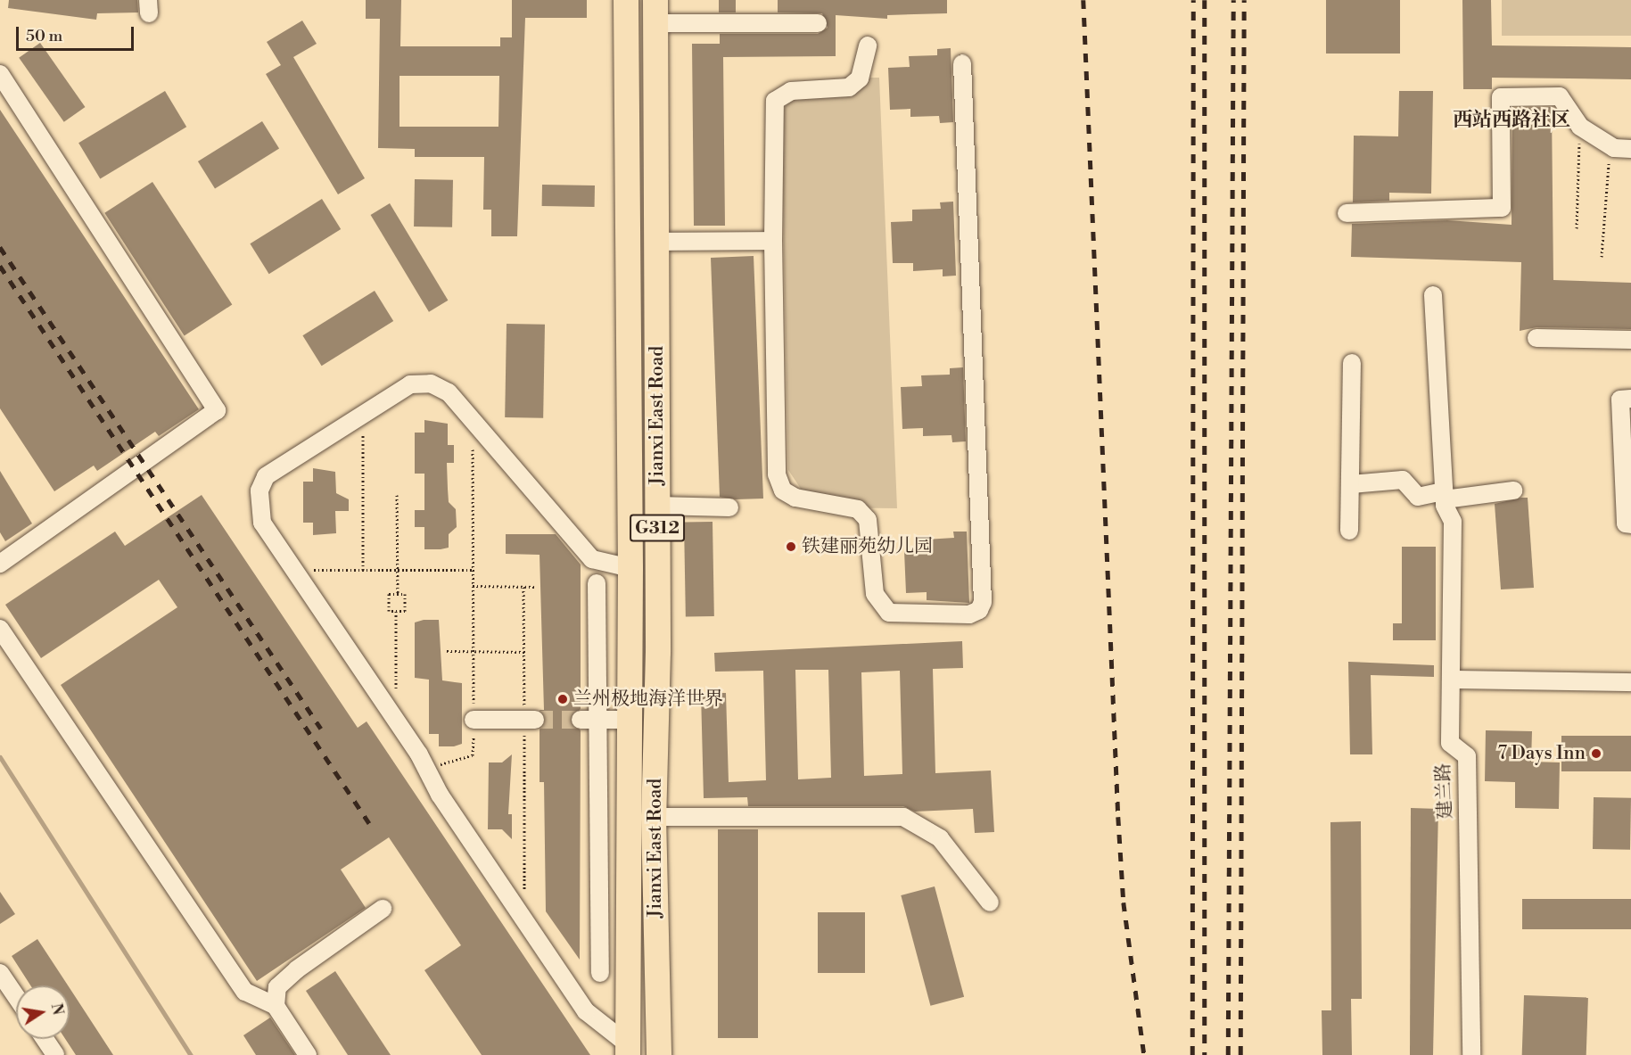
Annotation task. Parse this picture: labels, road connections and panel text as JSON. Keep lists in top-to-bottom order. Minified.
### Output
{"streets":{"highway":["Jianxi East Road","G312"],"street":["建兰路"]},"districts":["西站西路社区"],"places":["铁建丽苑幼儿园","兰州极地海洋世界","7 Days Inn"],"scale_bar":"50 m","north":"right"}
